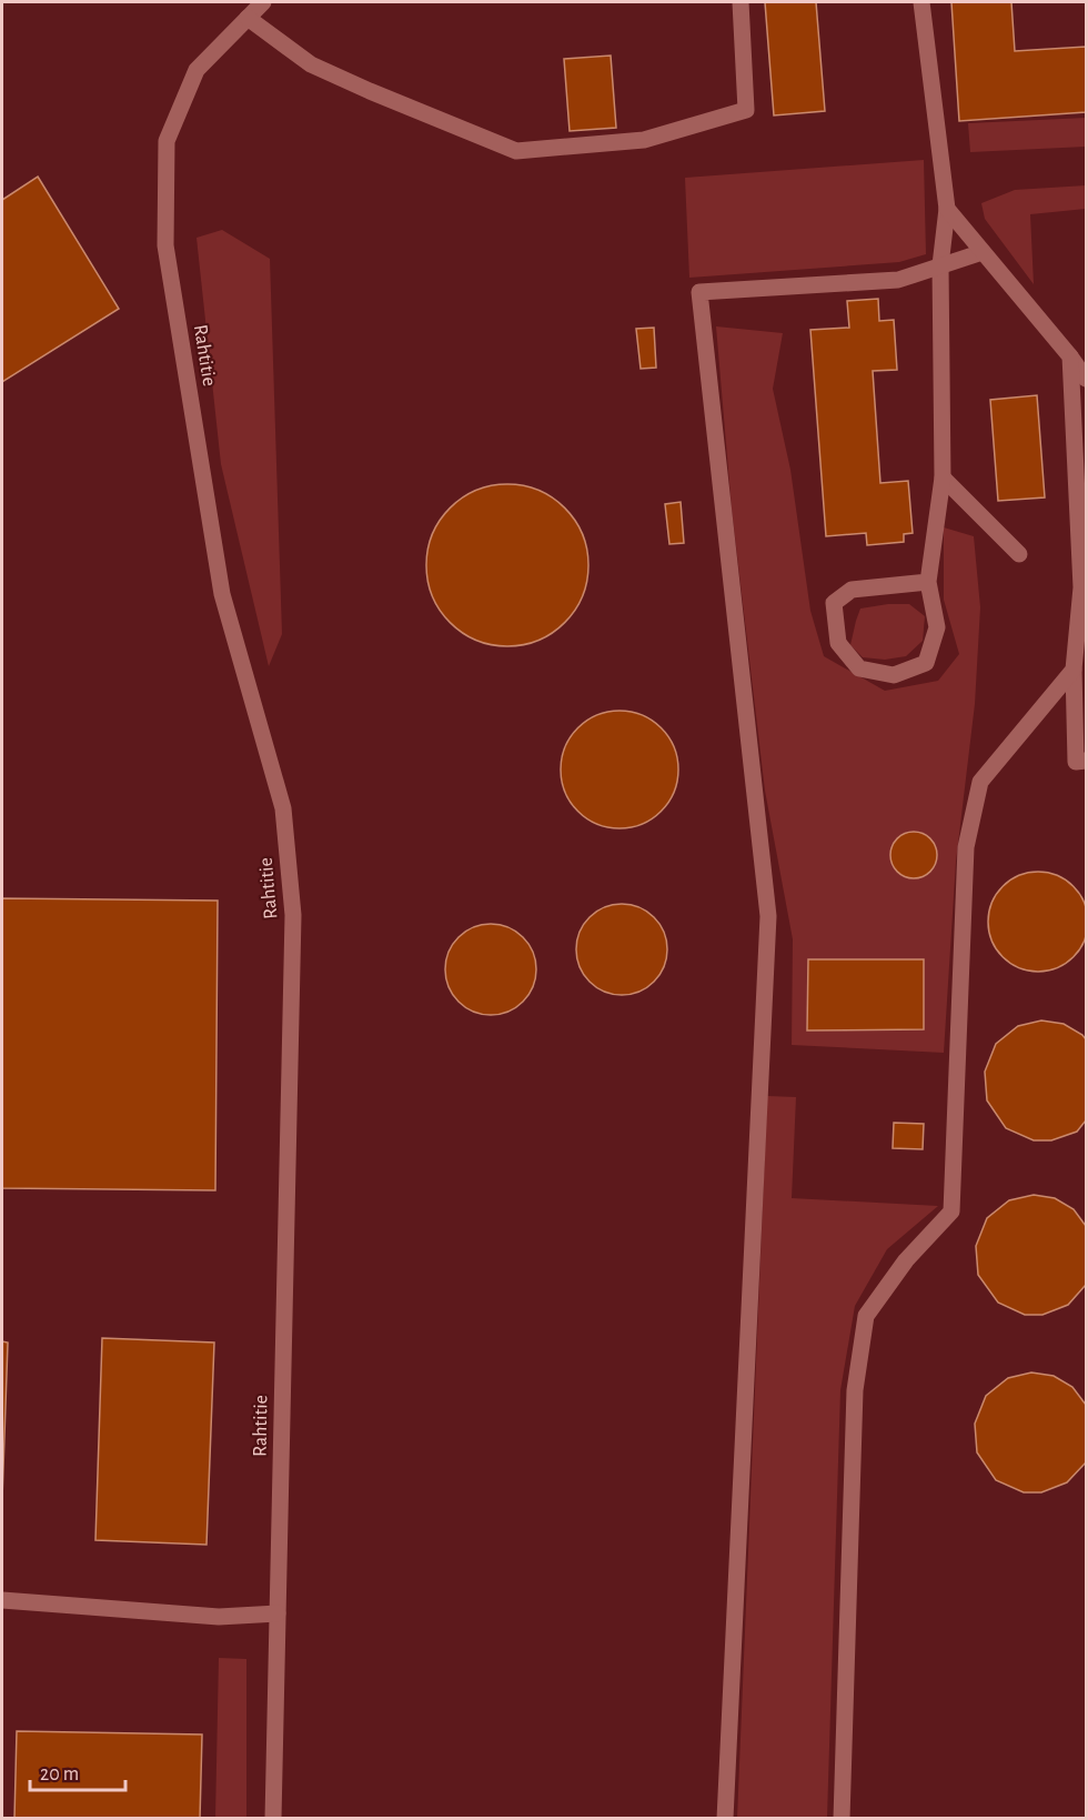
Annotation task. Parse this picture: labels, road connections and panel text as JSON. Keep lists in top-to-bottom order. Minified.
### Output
{"streets":{"street":["Rahtitie"]},"scale_bar":"20 m"}
